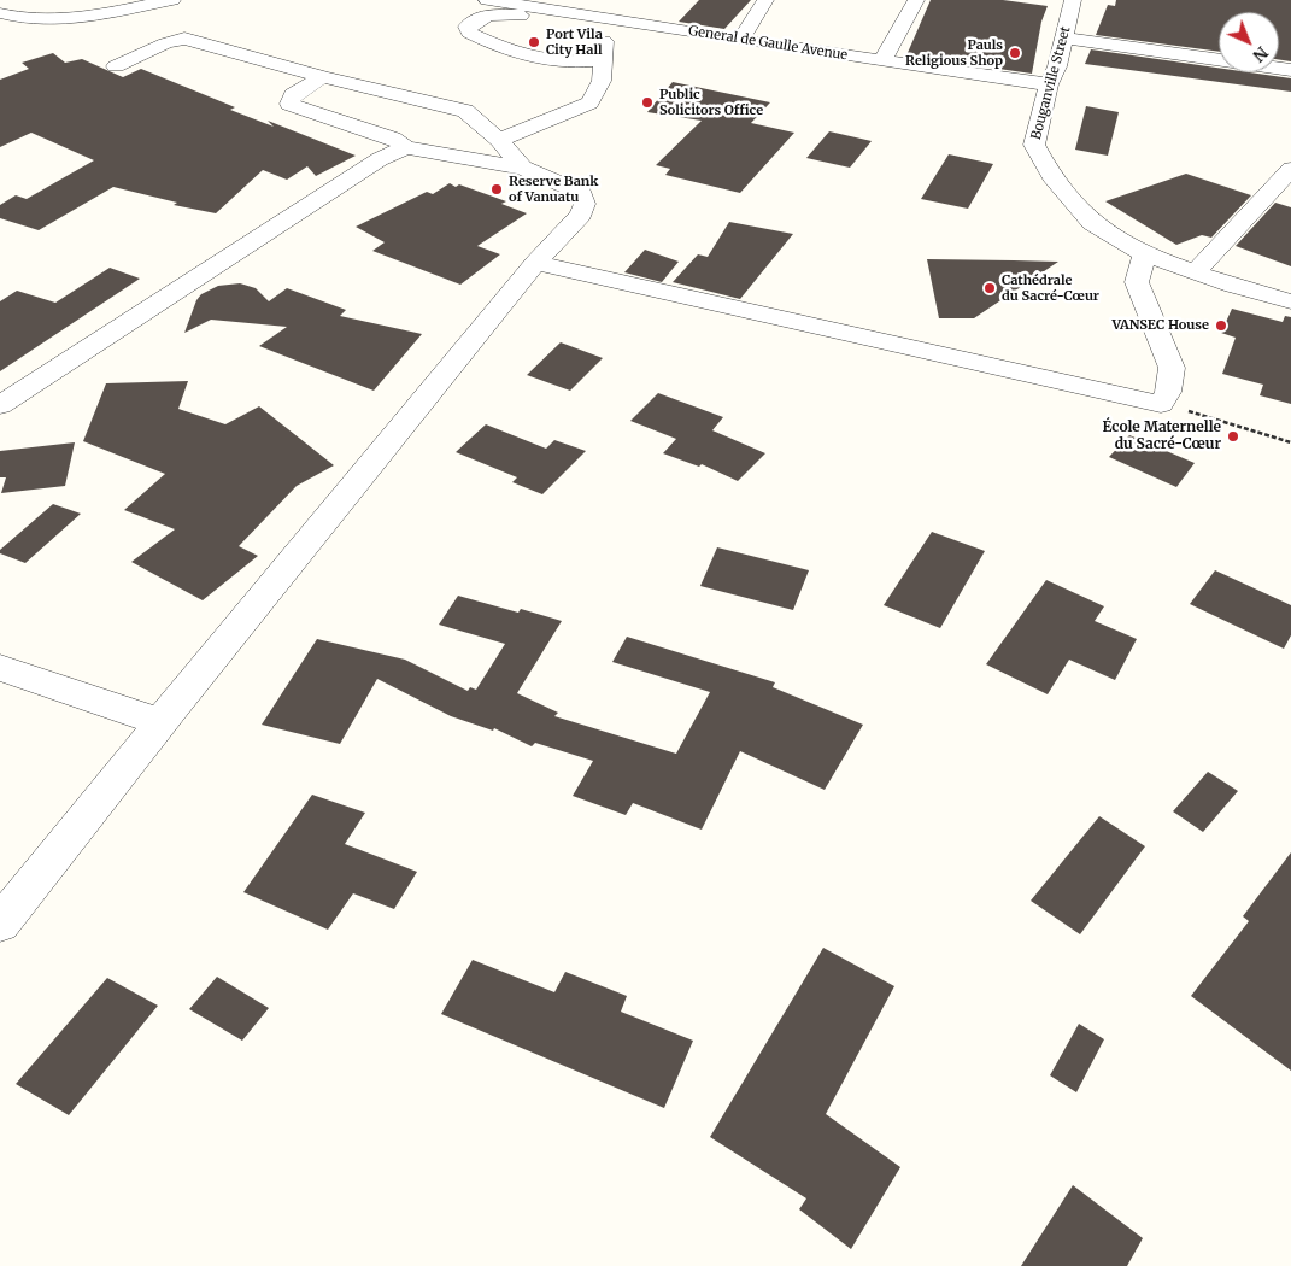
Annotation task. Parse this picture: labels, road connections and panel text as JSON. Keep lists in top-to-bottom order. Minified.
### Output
{"streets":{"street":["General de Gaulle Avenue","Bouganville Street"]},"crossings":[["General de Gaulle Avenue","Bouganville Street"]],"places":["Port Vila City Hall","Pauls Religious Shop","Public Solicitors Office","Reserve Bank of Vanuatu","Cathédrale du Sacré-Cœur","VANSEC House","École Maternelle du Sacré-Cœur"],"north":"bottom right"}
